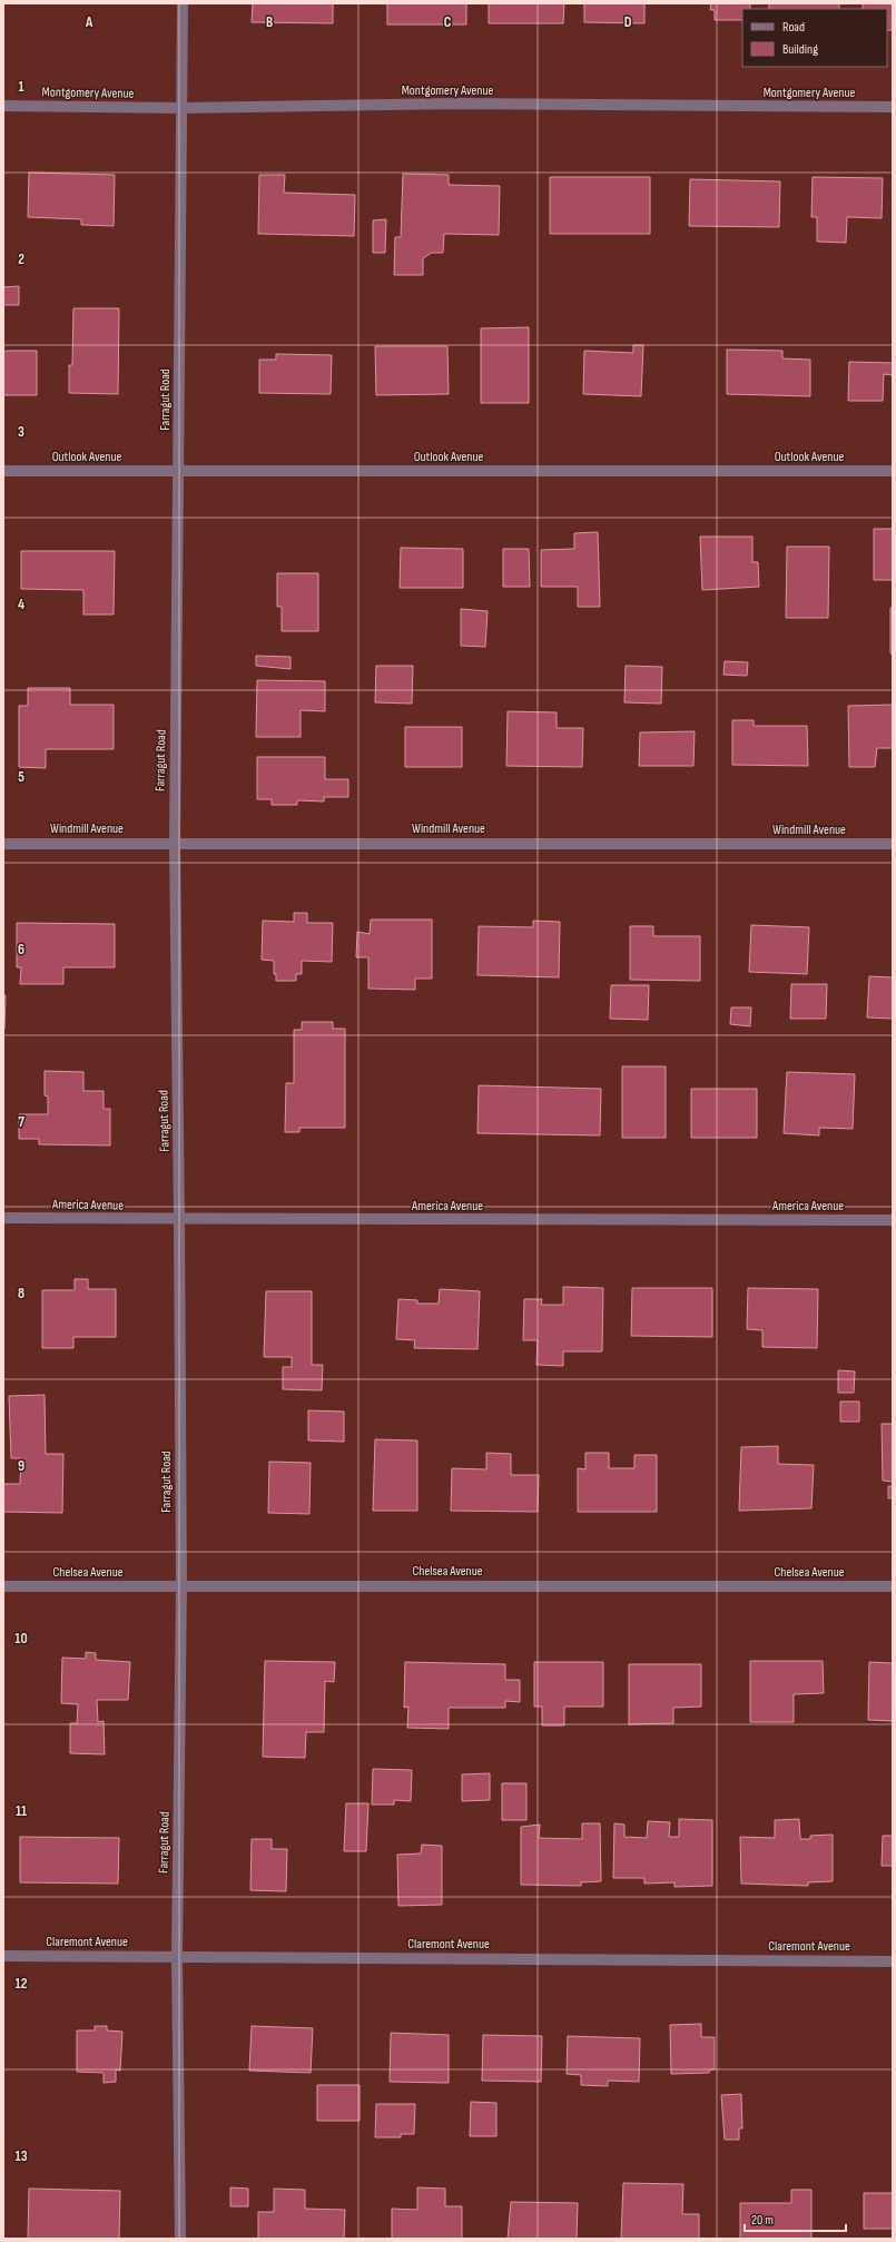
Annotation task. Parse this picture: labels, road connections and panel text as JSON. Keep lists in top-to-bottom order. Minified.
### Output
{"streets":{"street":["Montgomery Avenue","Farragut Road","Outlook Avenue","Windmill Avenue","America Avenue","Chelsea Avenue","Claremont Avenue"]},"crossings":[["Montgomery Avenue","Farragut Road"],["Farragut Road","Outlook Avenue"],["Farragut Road","Windmill Avenue"],["Farragut Road","America Avenue"],["Farragut Road","Chelsea Avenue"],["Farragut Road","Claremont Avenue"]],"legend":["Road","Building"],"scale_bar":"20 m","grid":{"columns":["A","B","C","D"],"rows":["1","2","3","4","5","6","7","8","9","10","11","12","13"]}}
